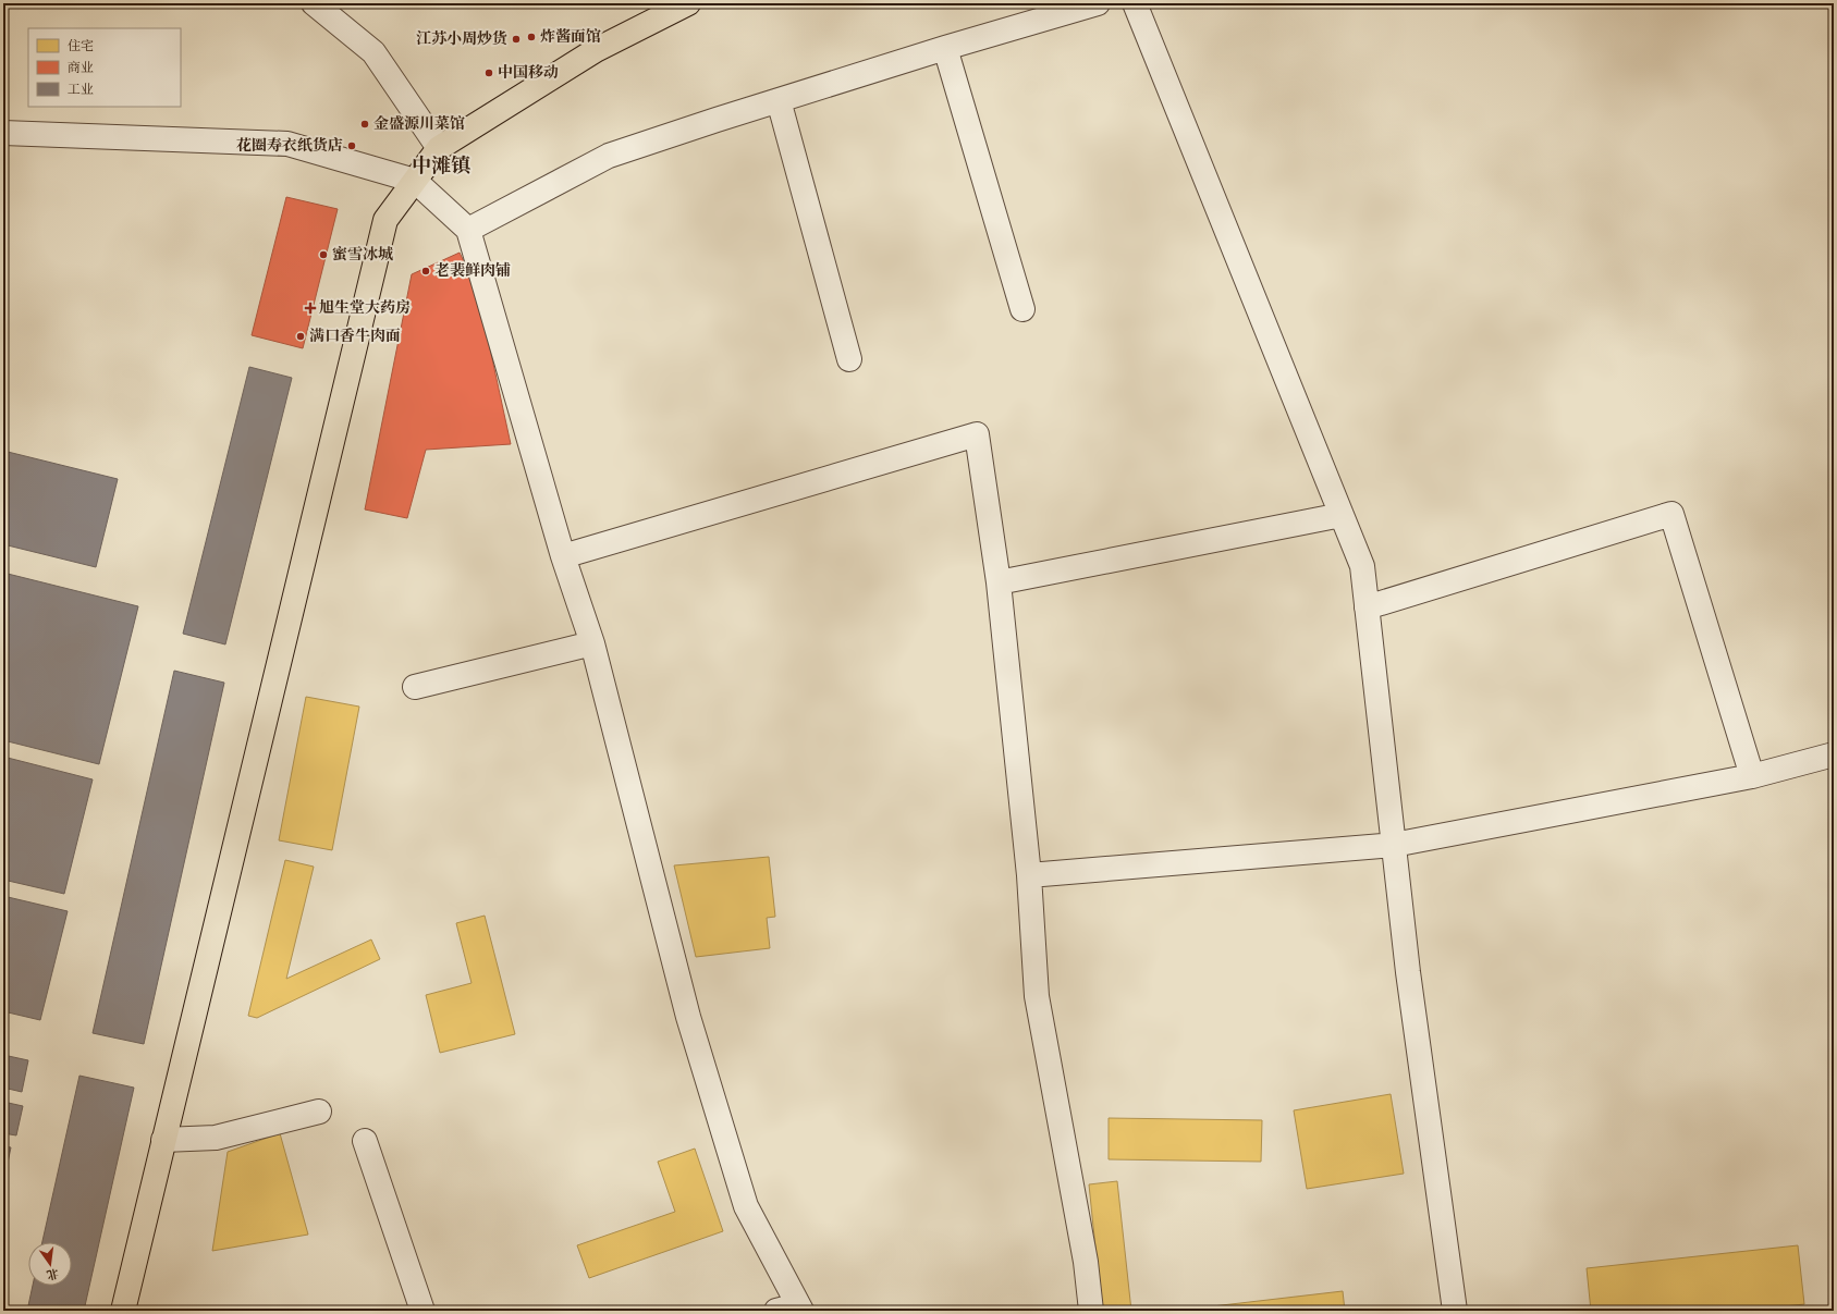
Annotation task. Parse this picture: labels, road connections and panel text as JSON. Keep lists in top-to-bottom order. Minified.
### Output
{"districts":["中滩镇"],"places":{"other":["炸酱面馆","江苏小周炒货","中国移动","金盛源川菜馆","花圈寿衣纸货店","蜜雪冰城","老裴鲜肉铺","满口香牛肉面"],"health":["旭生堂大药房"]},"legend":["住宅","商业","工业"],"north":"bottom"}
